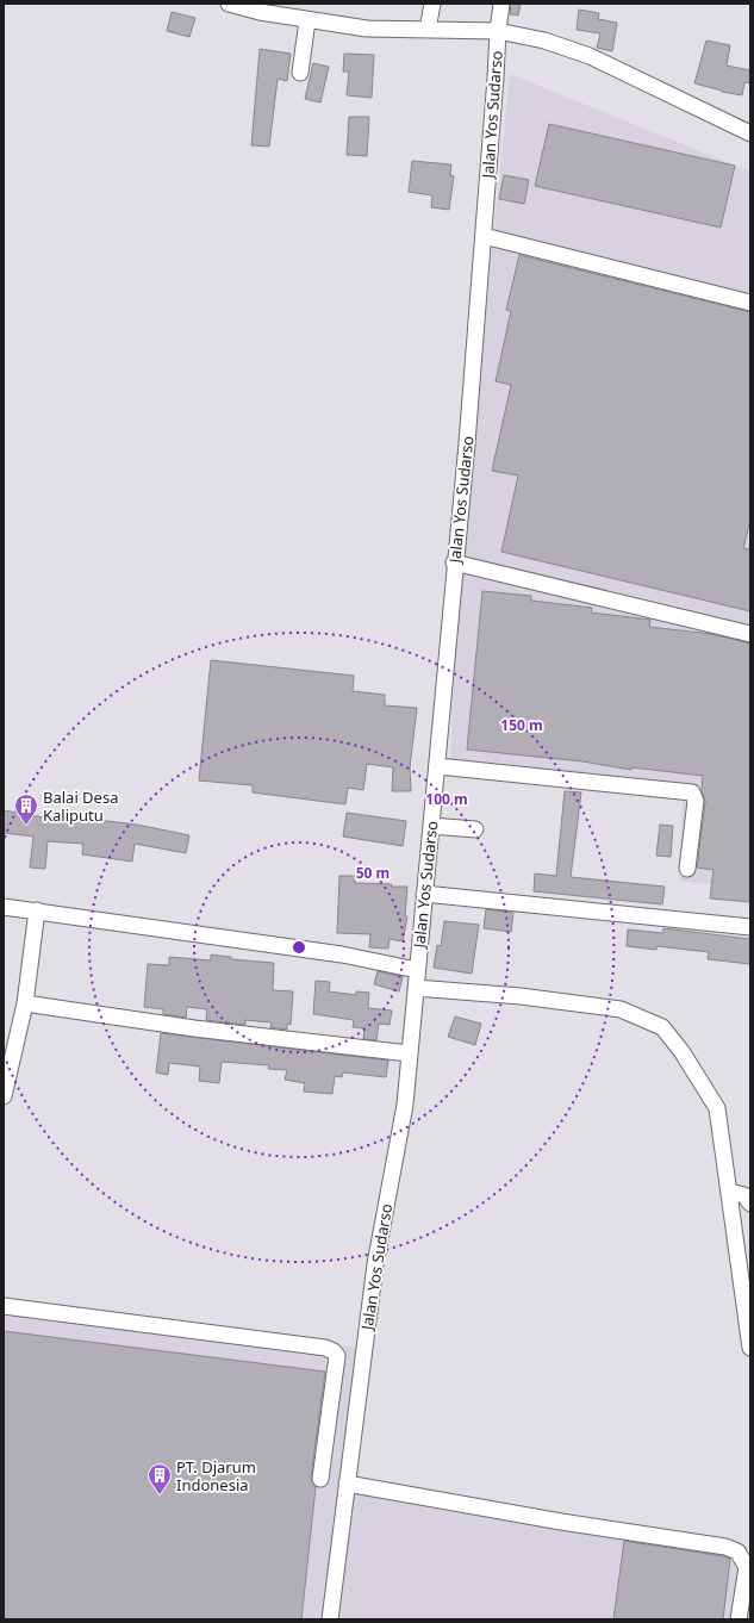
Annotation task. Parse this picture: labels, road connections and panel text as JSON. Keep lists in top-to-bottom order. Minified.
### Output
{"streets":{"street":["Jalan Yos Sudarso"]},"places":{"building":["Balai Desa Kaliputu","PT. Djarum Indonesia"]},"rings":["150 m","100 m","50 m"]}
